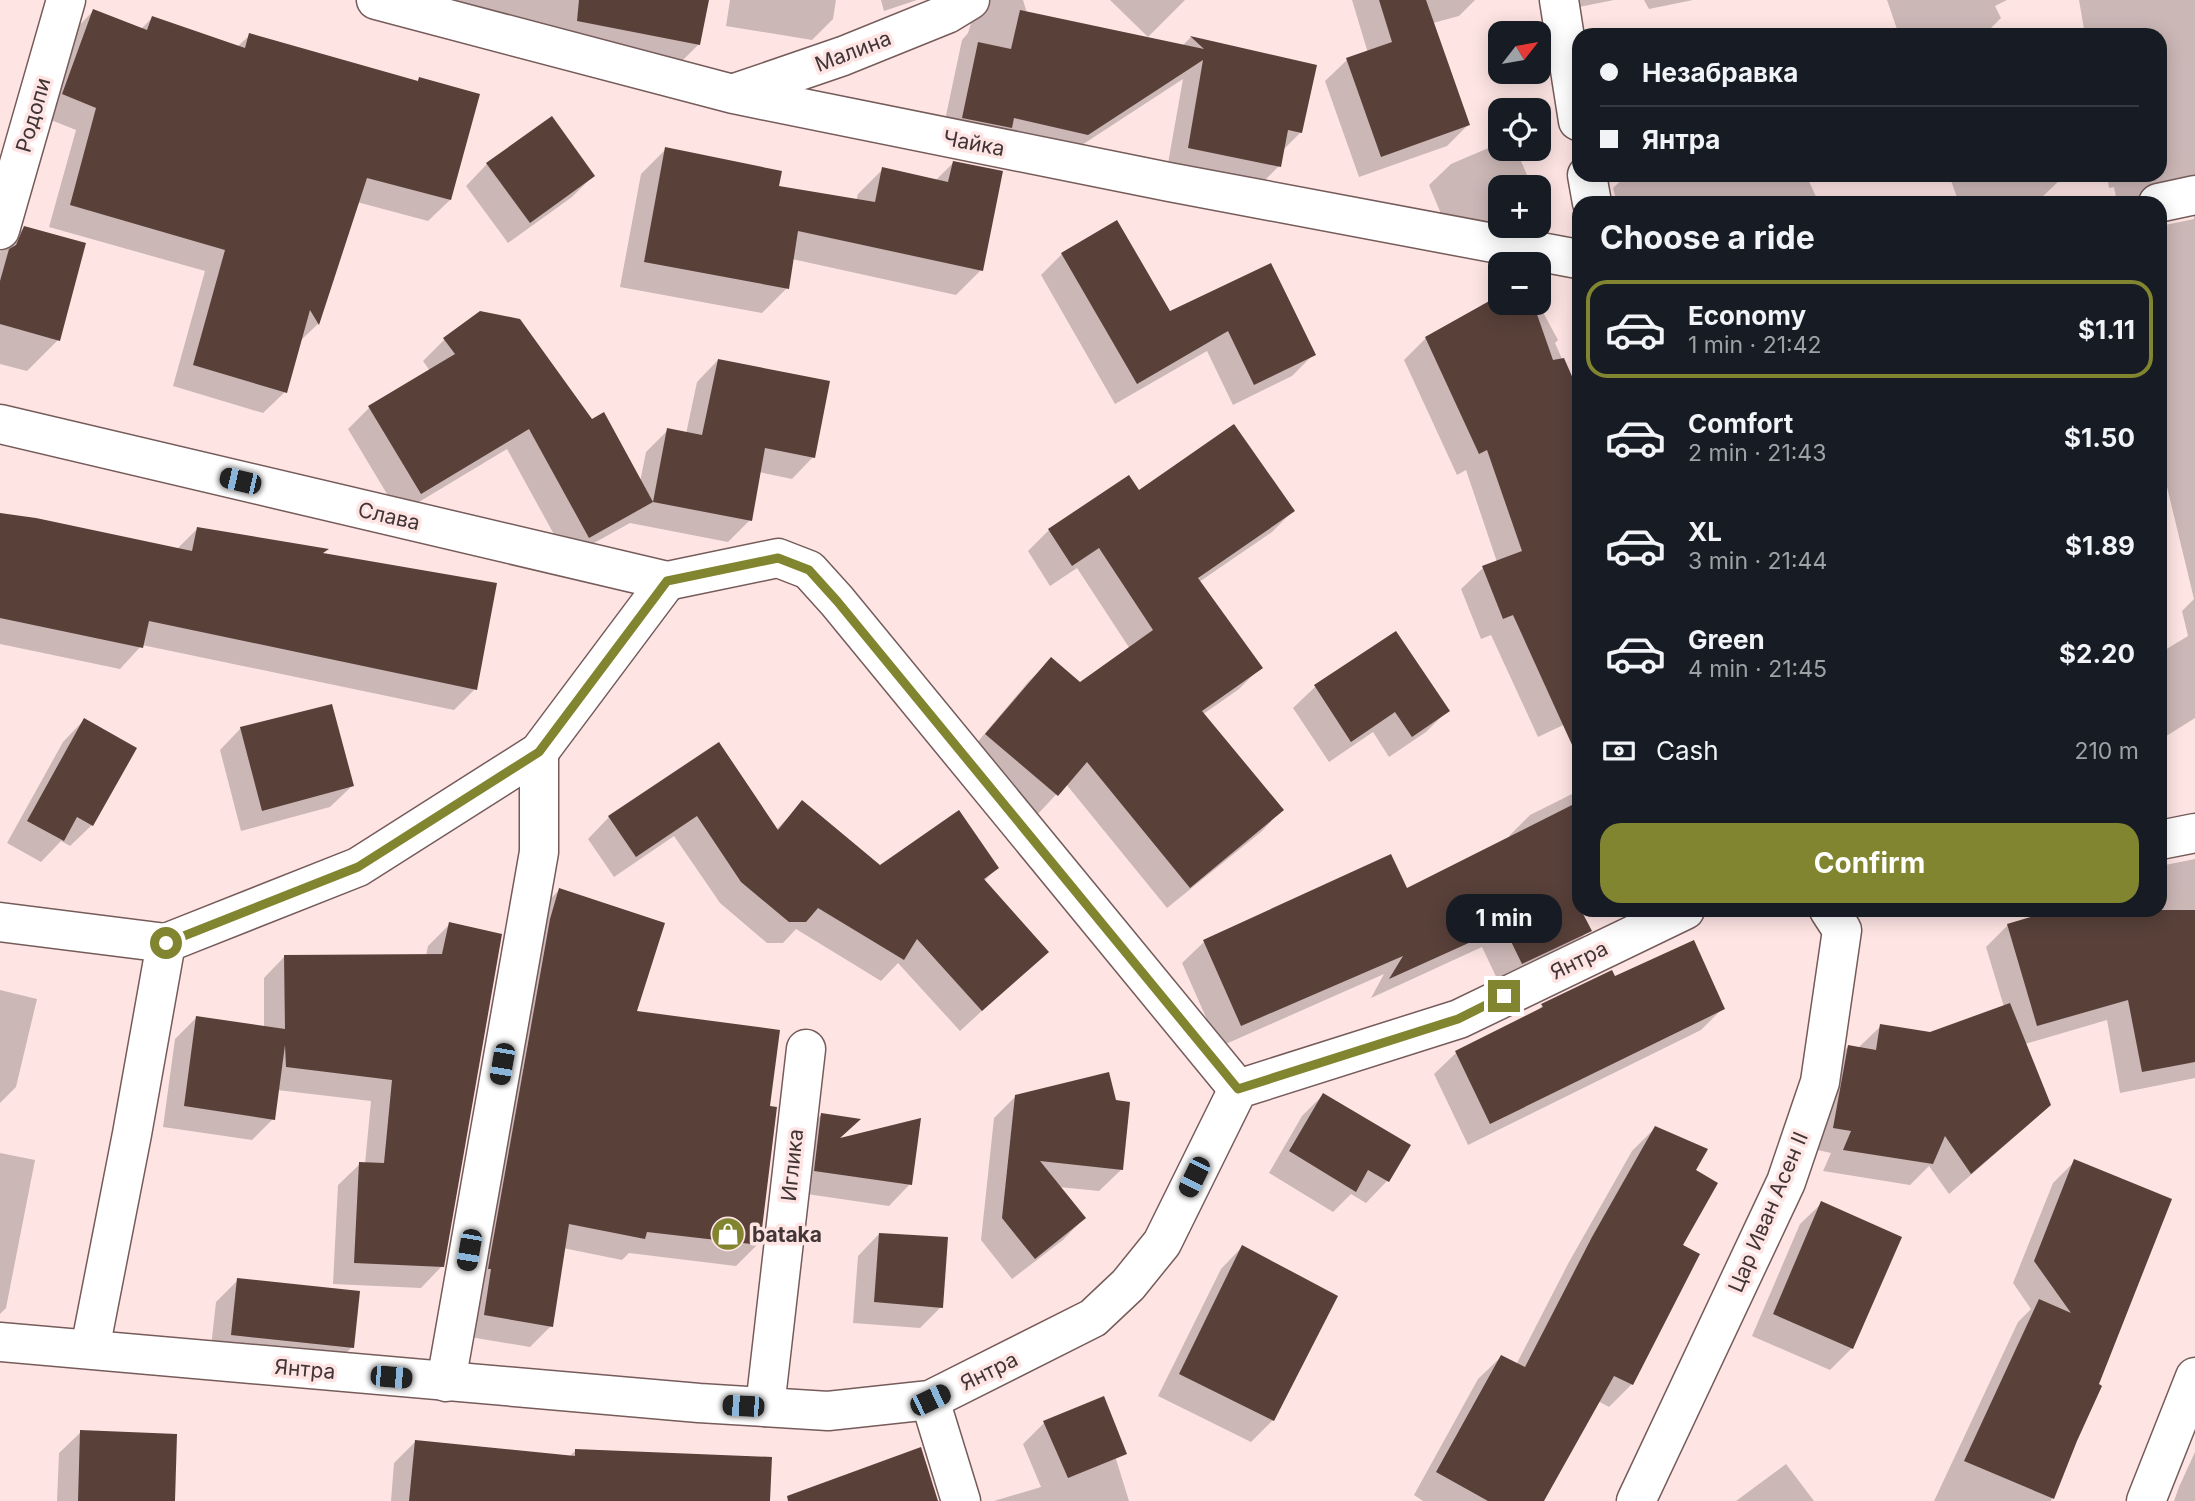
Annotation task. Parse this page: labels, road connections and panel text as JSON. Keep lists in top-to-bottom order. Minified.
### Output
{"streets":{"street":["Малина","Родопи","Чайка","Слава","Янтра","Иглика","Цар Иван Асен II"]},"crossings":[["Малина","Чайка"],["Слава","Янтра"],["Янтра","Иглика"]],"places":{"shop":["bataka"]},"north":"top right","page":{"map_buttons":["+","−"],"banner":["Незабравка","Янтра"],"heading":"Choose a ride","list":[{"name":"Economy","note":"1 min · 21:42","value":"$1.11"},{"name":"Comfort","note":"2 min · 21:43","value":"$1.50"},{"name":"XL","note":"3 min · 21:44","value":"$1.89"},{"name":"Green","note":"4 min · 21:45","value":"$2.20"}],"pay":["Cash","210 m"],"buttons":"Confirm","bubble":"1 min"}}
